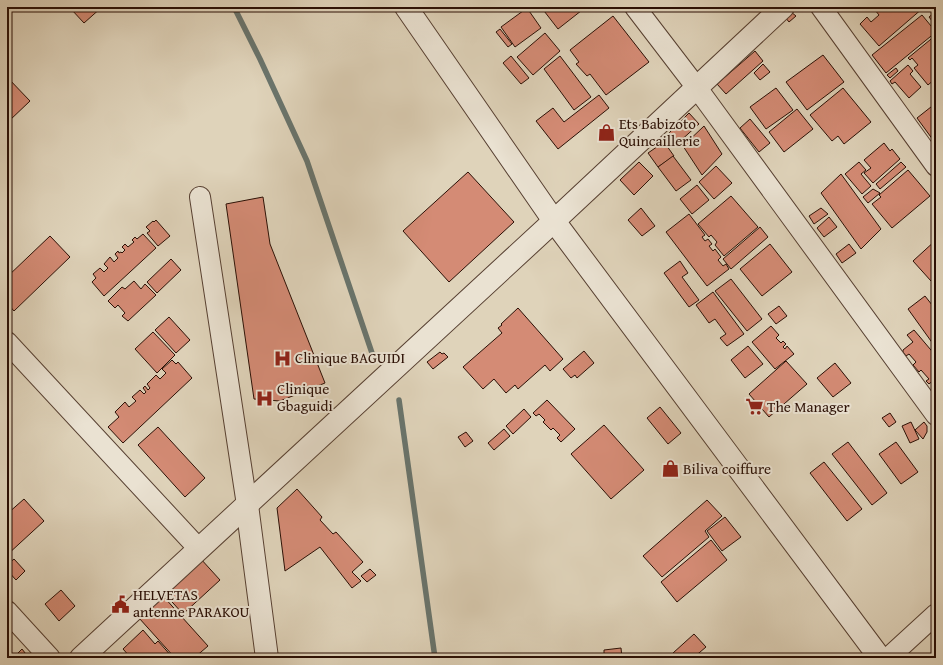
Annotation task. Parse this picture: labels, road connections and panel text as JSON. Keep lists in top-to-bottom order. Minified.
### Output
{"places":{"shop":["Ets Babizoto Quincaillerie","Biliva coiffure"],"hospital":["Clinique BAGUIDI","Clinique Gbaguidi"],"supermarket":["The Manager"],"public building":["HELVETAS antenne PARAKOU"]}}
